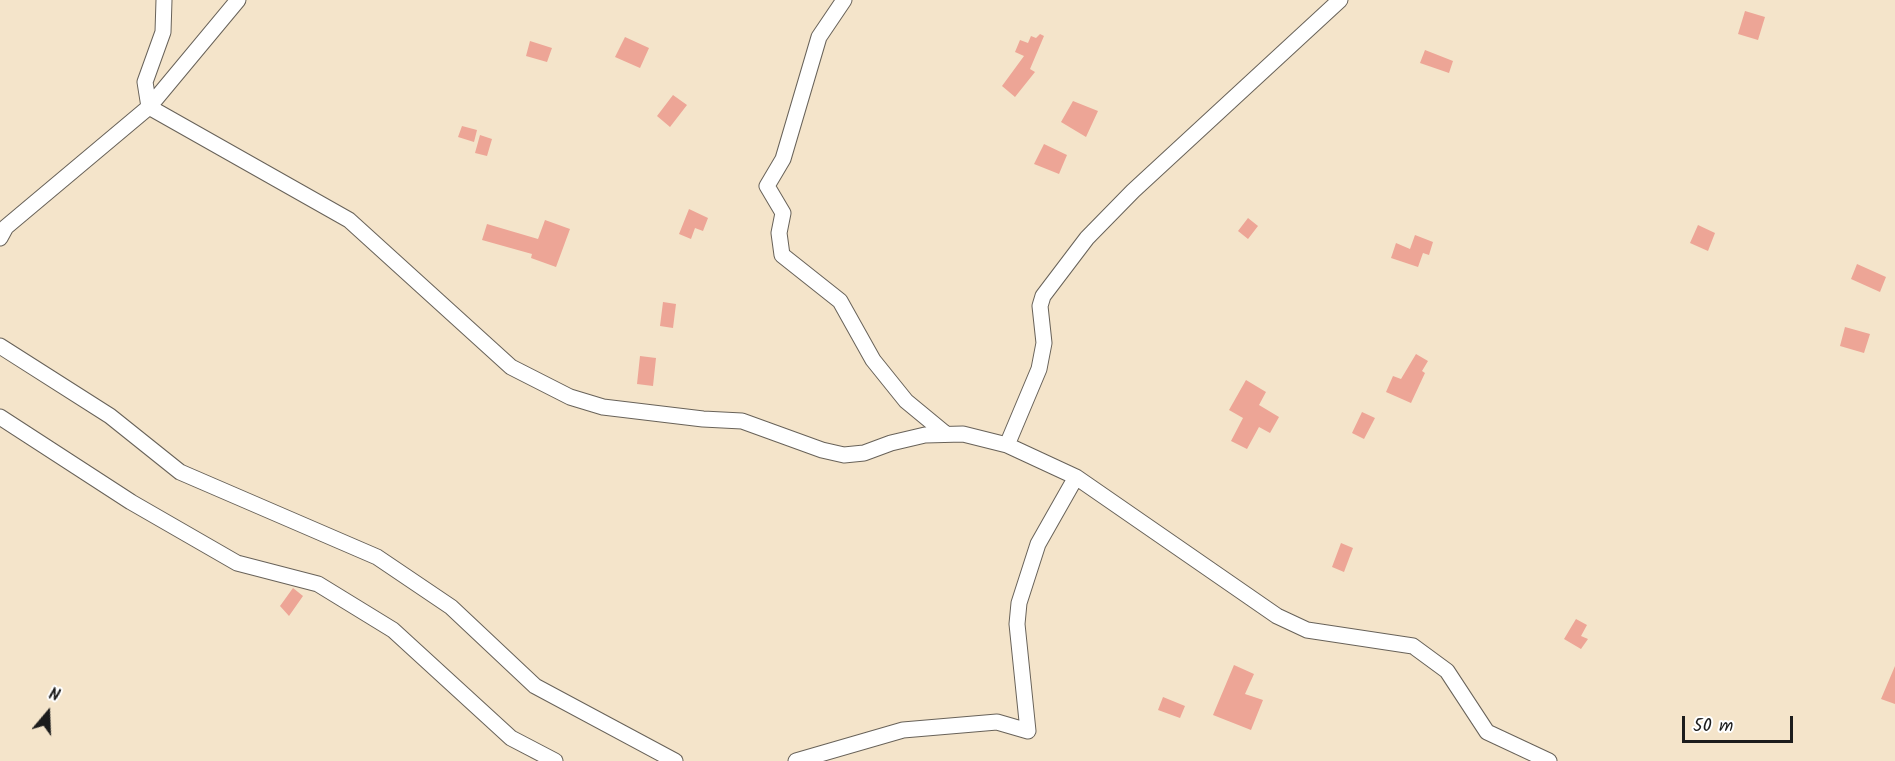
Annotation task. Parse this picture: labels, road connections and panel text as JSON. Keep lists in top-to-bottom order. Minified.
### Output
{"scale_bar":"50 m","north":"top"}
